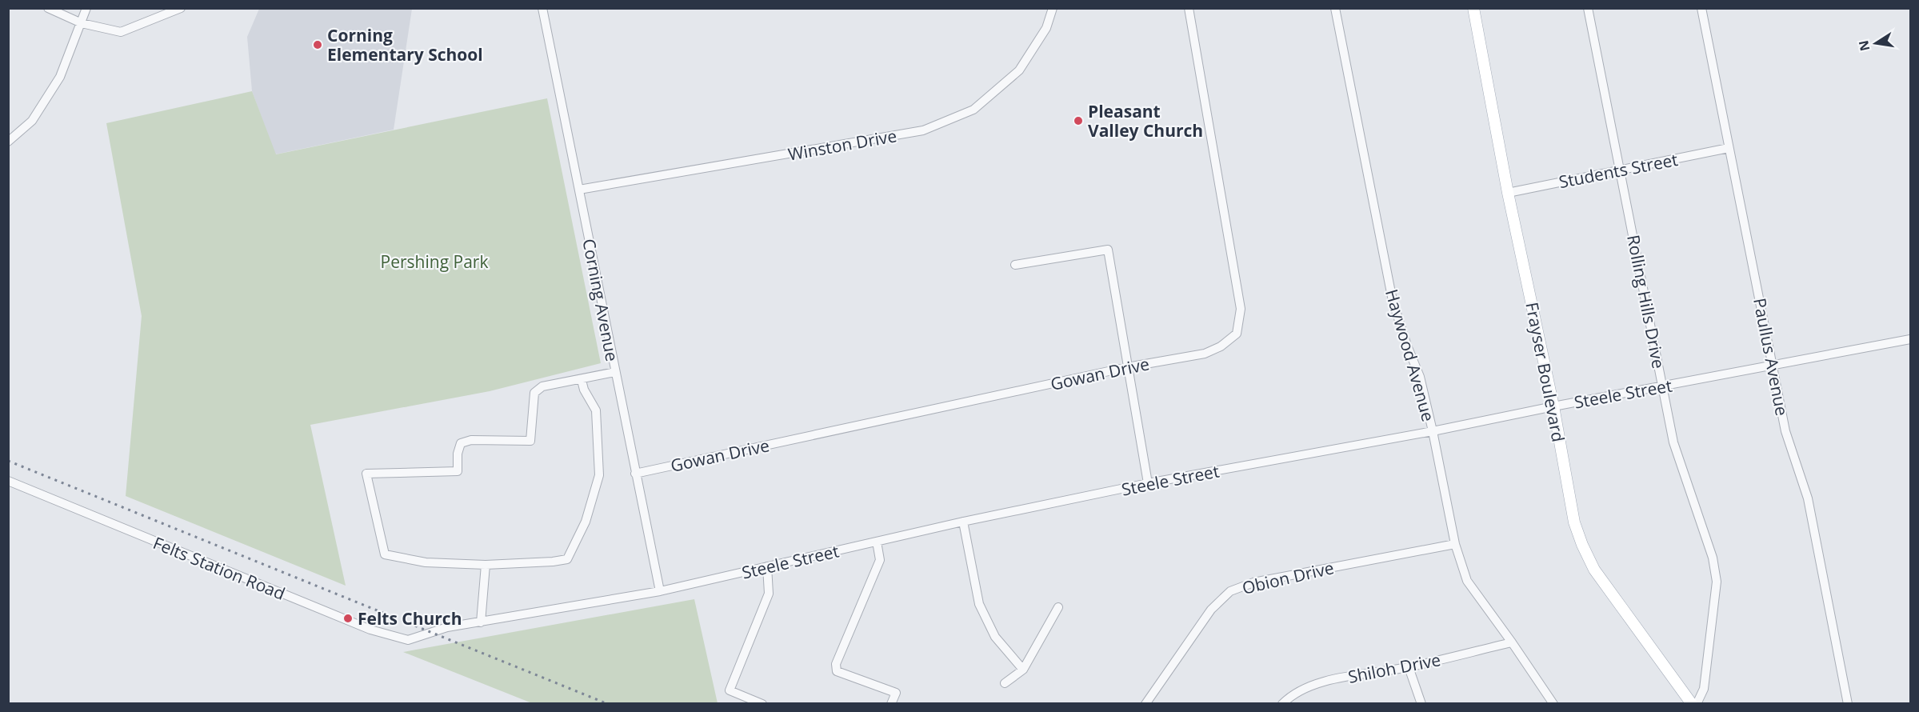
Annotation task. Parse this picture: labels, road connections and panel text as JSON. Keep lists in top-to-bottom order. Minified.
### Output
{"streets":{"main road":["Frayser Boulevard"],"street":["Winston Drive","Students Street","Corning Avenue","Rolling Hills Drive","Haywood Avenue","Paullus Avenue","Gowan Drive","Steele Street","Felts Station Road","Obion Drive","Shiloh Drive"]},"crossings":[["Winston Drive","Corning Avenue"],["Students Street","Rolling Hills Drive"],["Students Street","Paullus Avenue"],["Students Street","Frayser Boulevard"],["Corning Avenue","Gowan Drive"],["Corning Avenue","Steele Street"],["Rolling Hills Drive","Steele Street"],["Haywood Avenue","Steele Street"],["Haywood Avenue","Obion Drive"],["Haywood Avenue","Shiloh Drive"],["Paullus Avenue","Steele Street"],["Frayser Boulevard","Steele Street"],["Steele Street","Felts Station Road"]],"parks":["Pershing Park"],"places":["Corning Elementary School","Pleasant Valley Church","Felts Church"],"north":"left"}
